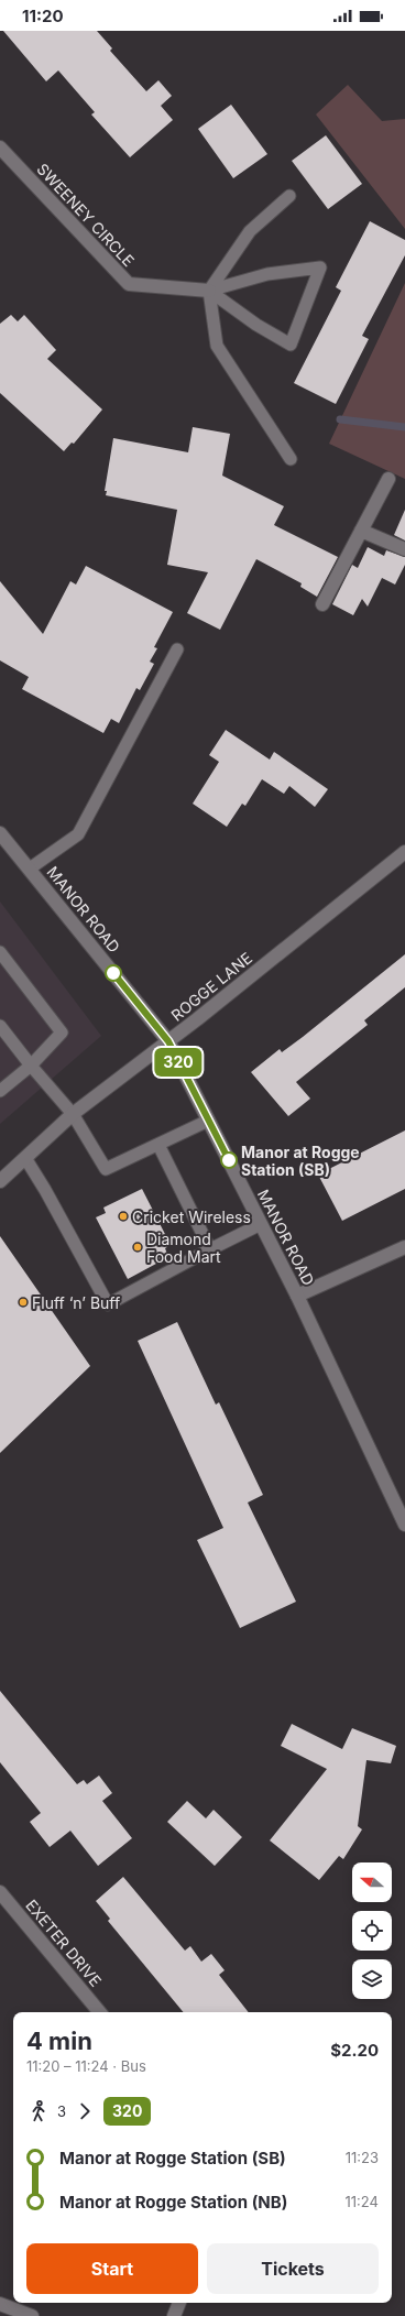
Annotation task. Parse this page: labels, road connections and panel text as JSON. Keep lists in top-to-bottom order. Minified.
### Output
{"streets":{"street":["SWEENEY CIRCLE","MANOR ROAD","ROGGE LANE","EXETER DRIVE"]},"crossings":[["MANOR ROAD","ROGGE LANE"]],"places":["Manor at Rogge Station (SB)","Cricket Wireless","Diamond Food Mart","Fluff ‘n’ Buff"],"lines":["bus line 320"],"north":"left","page":{"status":"11:20","on_map":"320","heading":["4 min","11:20 – 11:24 · Bus","$2.20"],"legs":["3","320"],"list":[{"name":"Manor at Rogge Station (SB)","value":"11:23"},{"name":"Manor at Rogge Station (NB)","value":"11:24"}],"buttons":["Start","Tickets"]}}
